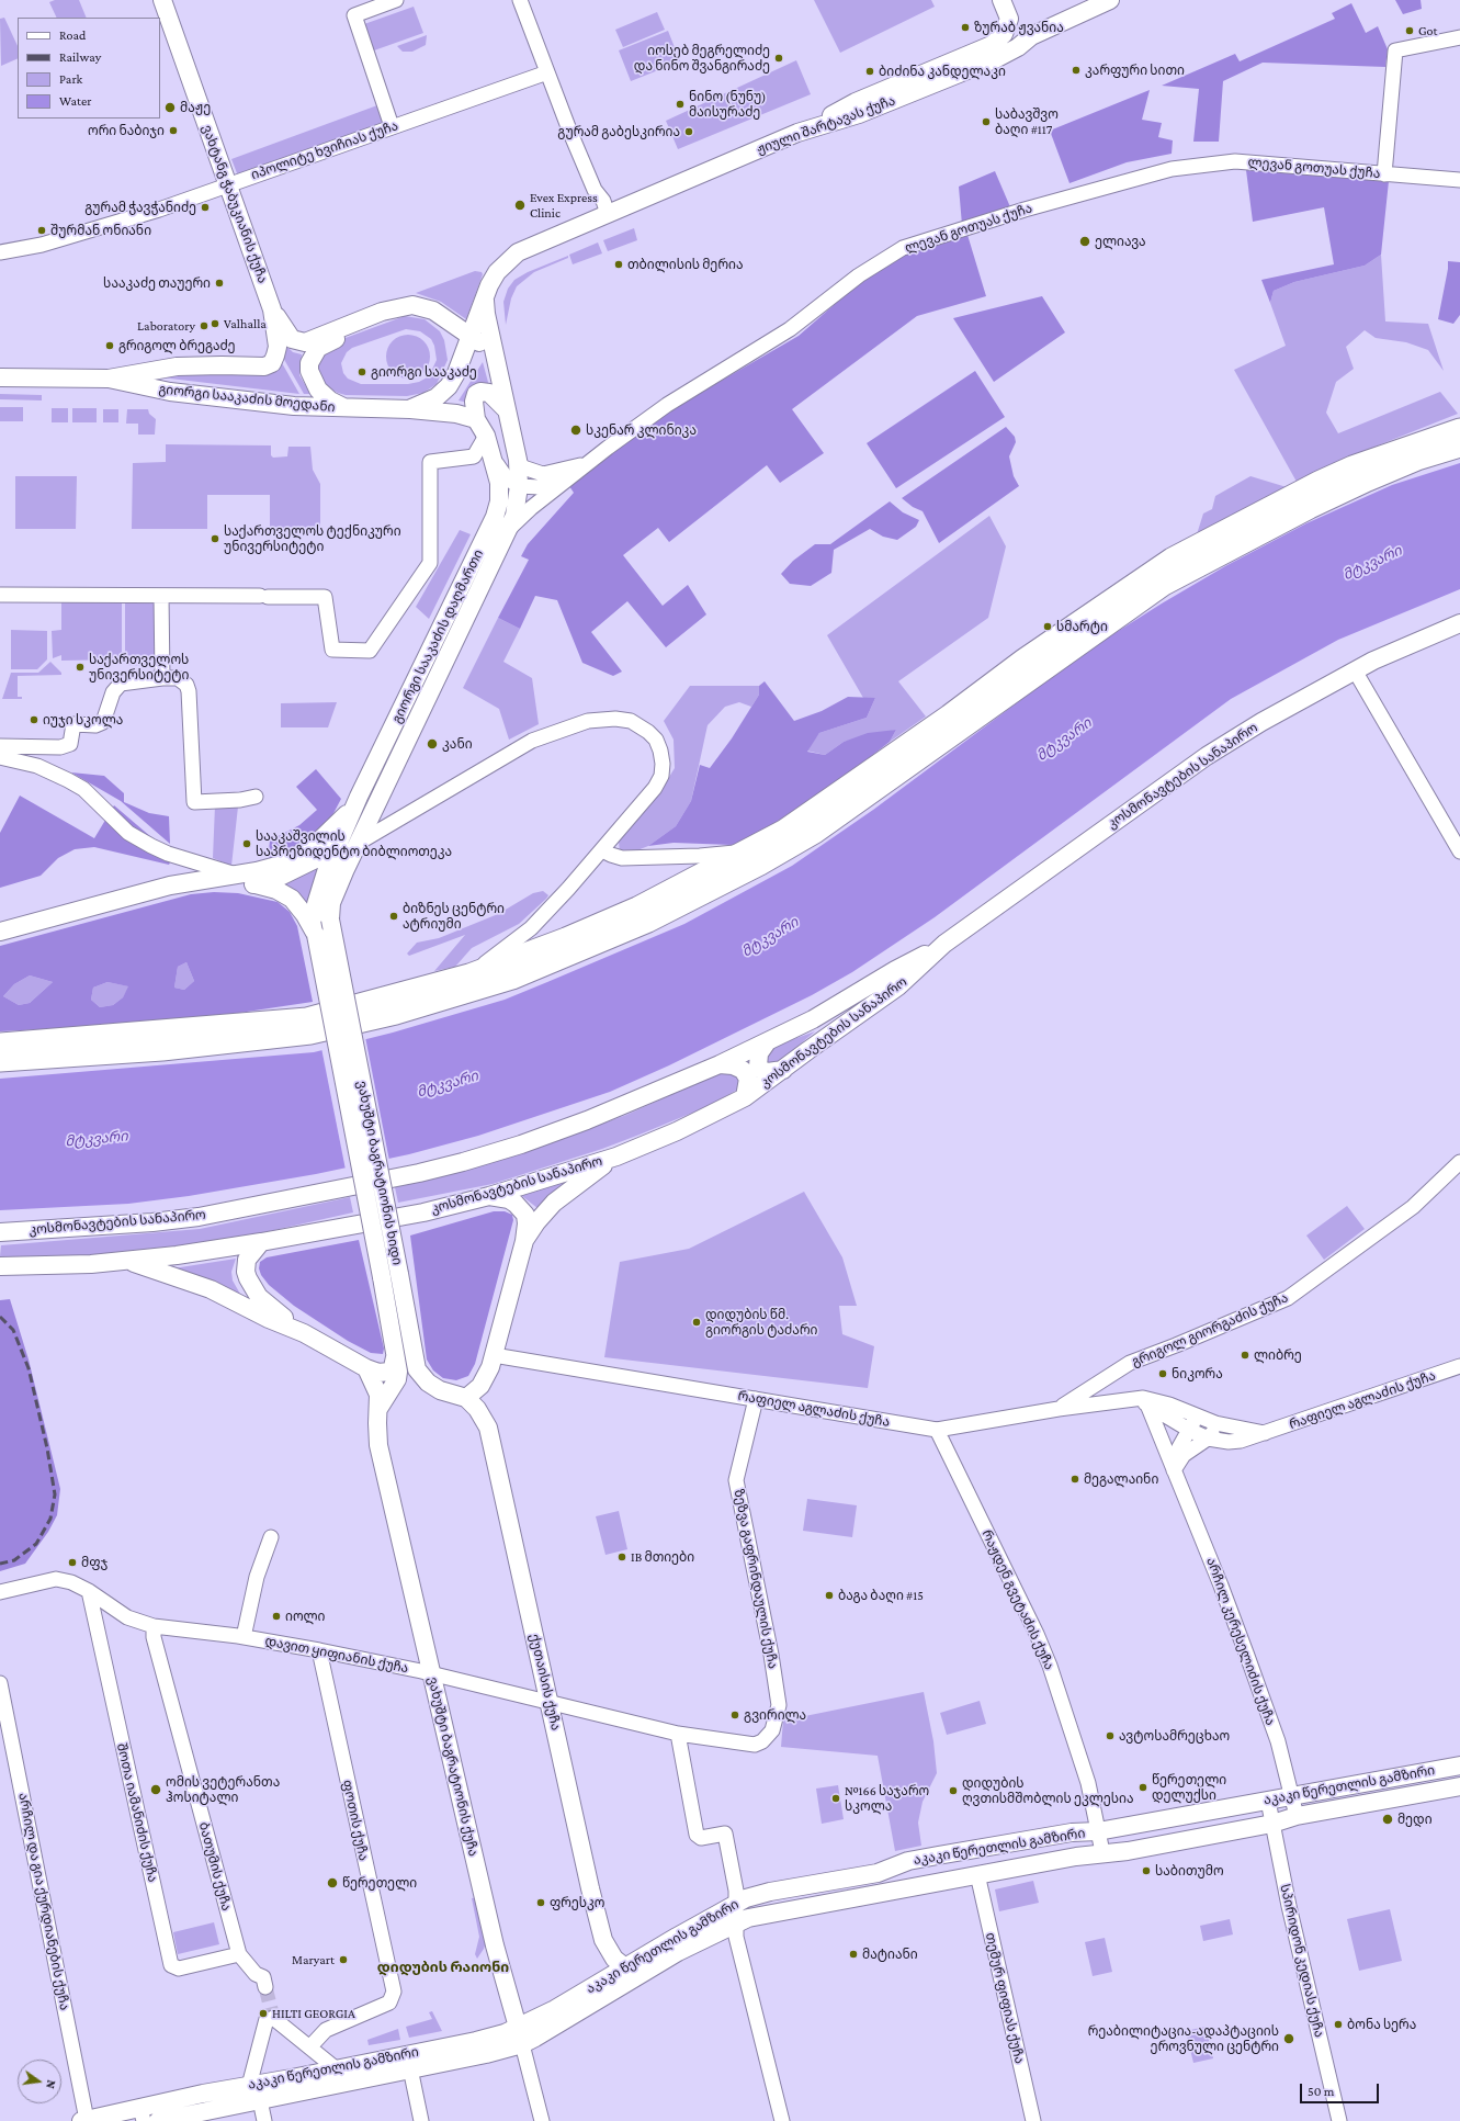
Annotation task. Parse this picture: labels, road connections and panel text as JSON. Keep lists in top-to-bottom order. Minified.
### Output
{"streets":{"main road":["ჟიული შარტავას ქუჩა","ვახტანგ ჭაბუკიანის ქუჩა","გიორგი სააკაძის მოედანი","გიორგი სააკაძის დაღმართი","კოსმონავტების სანაპირო","ვახუშტი ბაგრატიონის ხიდი","ქუთაისის ქუჩა","ვახუშტი ბაგრატიონის ქუჩა","აკაკი წერეთლის გამზირი"],"street":["იპოლიტე ხვიჩიას ქუჩა","ლევან გოთუას ქუჩა","გრიგოლ გიორგაძის ქუჩა","რაფიელ აგლაძის ქუჩა","ზეზვა გაფრინდაულის ქუჩა","რაჟდენ გვეტაძის ქუჩა","არჩილ კერესელიძის ქუჩა","დავით ყიფიანის ქუჩა","შოთა იამანიძის ქუჩა","ფოთის ქუჩა","ბათუმის ქუჩა","არჩილ და გია ქურდიანების ქუჩა","სპირიდონ კედიას ქუჩა","თემურ ფიფიას ქუჩა"]},"crossings":[["ჟიული შარტავას ქუჩა","გიორგი სააკაძის მოედანი"],["იპოლიტე ხვიჩიას ქუჩა","ვახტანგ ჭაბუკიანის ქუჩა"],["ლევან გოთუას ქუჩა","გიორგი სააკაძის დაღმართი"],["ვახტანგ ჭაბუკიანის ქუჩა","გიორგი სააკაძის მოედანი"],["გიორგი სააკაძის მოედანი","გიორგი სააკაძის დაღმართი"],["გიორგი სააკაძის დაღმართი","ვახუშტი ბაგრატიონის ხიდი"],["ვახუშტი ბაგრატიონის ხიდი","ქუთაისის ქუჩა"],["ვახუშტი ბაგრატიონის ხიდი","ვახუშტი ბაგრატიონის ქუჩა"],["გრიგოლ გიორგაძის ქუჩა","რაფიელ აგლაძის ქუჩა"],["რაფიელ აგლაძის ქუჩა","ზეზვა გაფრინდაულის ქუჩა"],["რაფიელ აგლაძის ქუჩა","რაჟდენ გვეტაძის ქუჩა"],["რაფიელ აგლაძის ქუჩა","არჩილ კერესელიძის ქუჩა"],["ზეზვა გაფრინდაულის ქუჩა","დავით ყიფიანის ქუჩა"],["რაჟდენ გვეტაძის ქუჩა","აკაკი წერეთლის გამზირი"],["არჩილ კერესელიძის ქუჩა","აკაკი წერეთლის გამზირი"],["დავით ყიფიანის ქუჩა","ქუთაისის ქუჩა"],["დავით ყიფიანის ქუჩა","ვახუშტი ბაგრატიონის ქუჩა"],["დავით ყიფიანის ქუჩა","შოთა იამანიძის ქუჩა"],["დავით ყიფიანის ქუჩა","ფოთის ქუჩა"],["დავით ყიფიანის ქუჩა","ბათუმის ქუჩა"],["ქუთაისის ქუჩა","აკაკი წერეთლის გამზირი"],["ვახუშტი ბაგრატიონის ქუჩა","აკაკი წერეთლის გამზირი"],["აკაკი წერეთლის გამზირი","არჩილ და გია ქურდიანების ქუჩა"],["აკაკი წერეთლის გამზირი","სპირიდონ კედიას ქუჩა"],["აკაკი წერეთლის გამზირი","თემურ ფიფიას ქუჩა"],["შოთა იამანიძის ქუჩა","ბათუმის ქუჩა"]],"districts":["დიდუბის რაიონი"],"water":["მტკვარი"],"places":["ზურაბ ჟვანია","Got","იოსებ მეგრელიძე და ნინო შვანგირაძე","კარფური სითი","ბიძინა კანდელაკი","ნინო (ნუნუ) მაისურაძე","მაჟე","საბავშვო ბაღი #117","ორი ნაბიჯი","გურამ გაბესკირია","Evex Express Clinic","გურამ ჭავჭანიძე","შურმან ონიანი","ელიავა","თბილისის მერია","სააკაძე თაუერი","Valhalla","Laboratory","გრიგოლ ბრეგაძე","გიორგი სააკაძე","სკენარ კლინიკა","საქართველოს ტექნიკური უნივერსიტეტი","სმარტი","საქართველოს უნივერსიტეტი","იუჯი სკოლა","კანი","სააკაშვილის საპრეზიდენტო ბიბლიოთეკა","ბიზნეს ცენტრი ატრიუმი","დიდუბის წმ. გიორგის ტაძარი","ლიბრე","ნიკორა","მეგალაინი","IB მთიები","მფჯ","ბაგა ბაღი #15","იოლი","გვირილა","ავტოსამრეცხაო","წერეთელი დელუქსი","ომის ვეტერანთა ჰოსიტალი","დიდუბის ღვთისმშობლის ეკლესია","№166 საჯარო სკოლა","მედი","საბითუმო","წერეთელი","ფრესკო","მატიანი","Maryart","HILTI GEORGIA","ბონა სერა","რეაბილიტაცია-ადაპტაციის ეროვნული ცენტრი"],"legend":["Road","Railway","Park","Water"],"scale_bar":"50 m","north":"right"}
